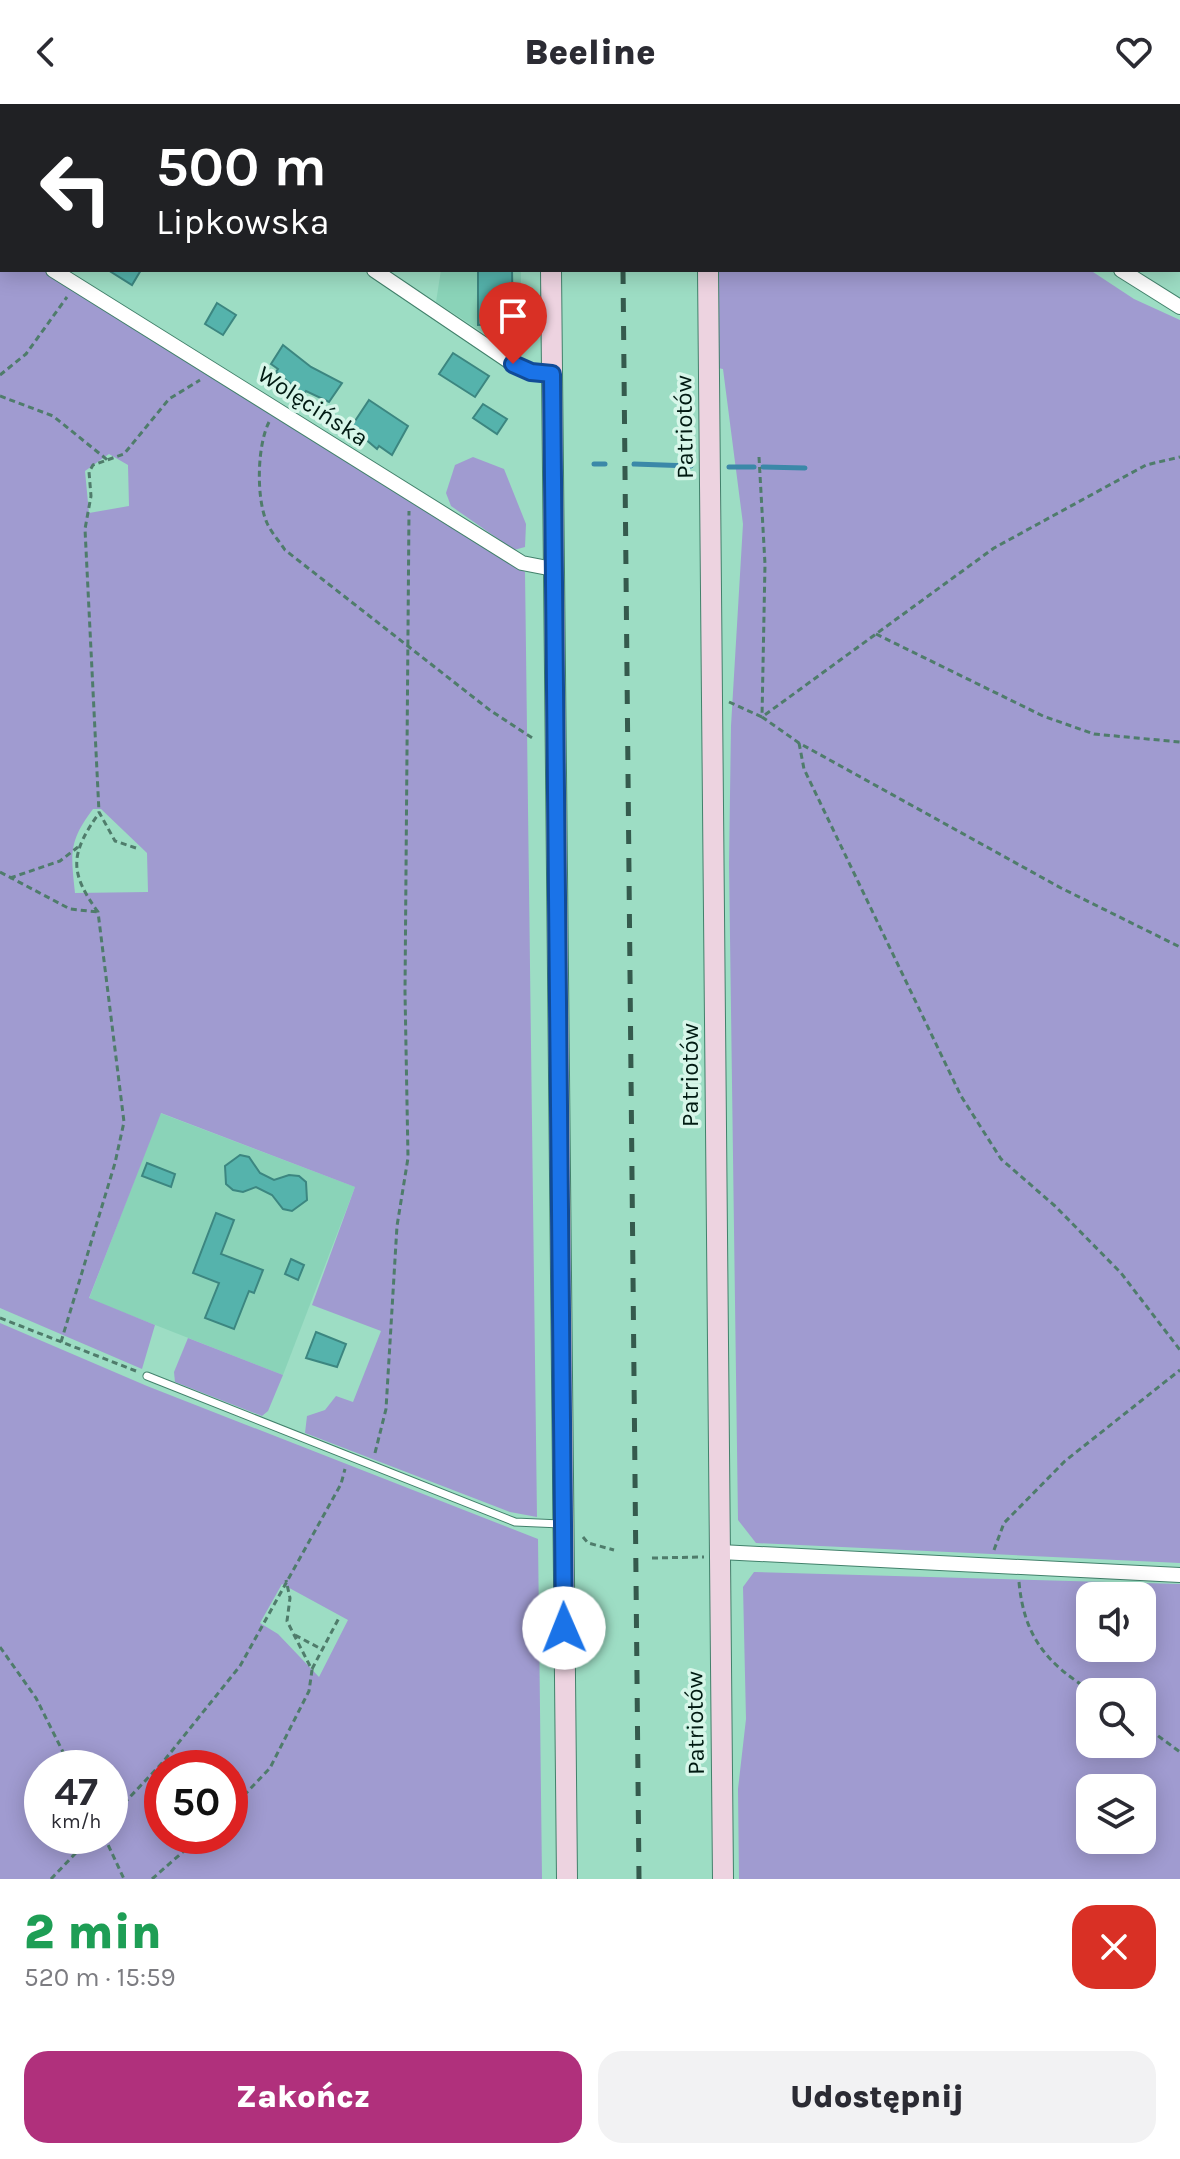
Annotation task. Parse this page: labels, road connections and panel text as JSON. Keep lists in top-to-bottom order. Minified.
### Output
{"streets":{"main road":["Patriotów"],"street":["Wolęcińska"]},"page":{"header":"Beeline","turn":["500 m","Lipkowska"],"speed":"47 km/h","limit":"50","heading":["2 min","520 m · 15:59"],"buttons":["Zakończ","Udostępnij"]}}
